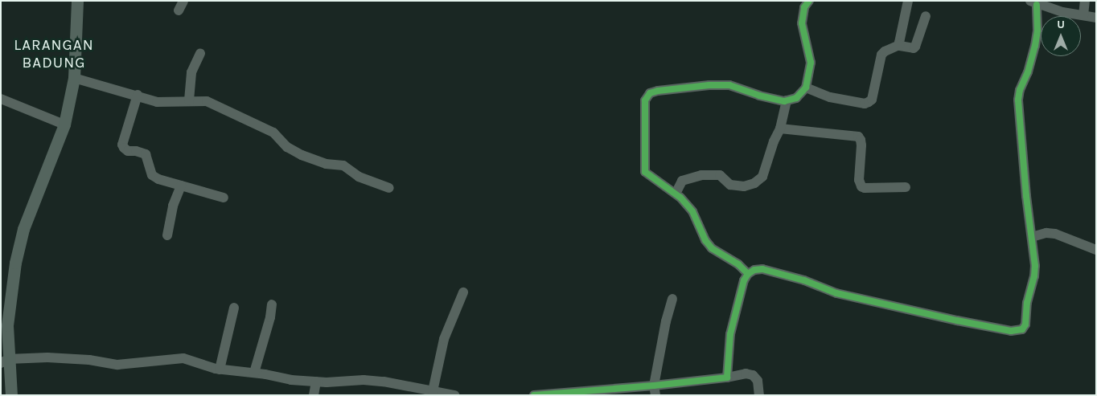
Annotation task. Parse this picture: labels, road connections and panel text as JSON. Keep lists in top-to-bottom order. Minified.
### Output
{"districts":["LARANGAN BADUNG"],"north":"top"}
